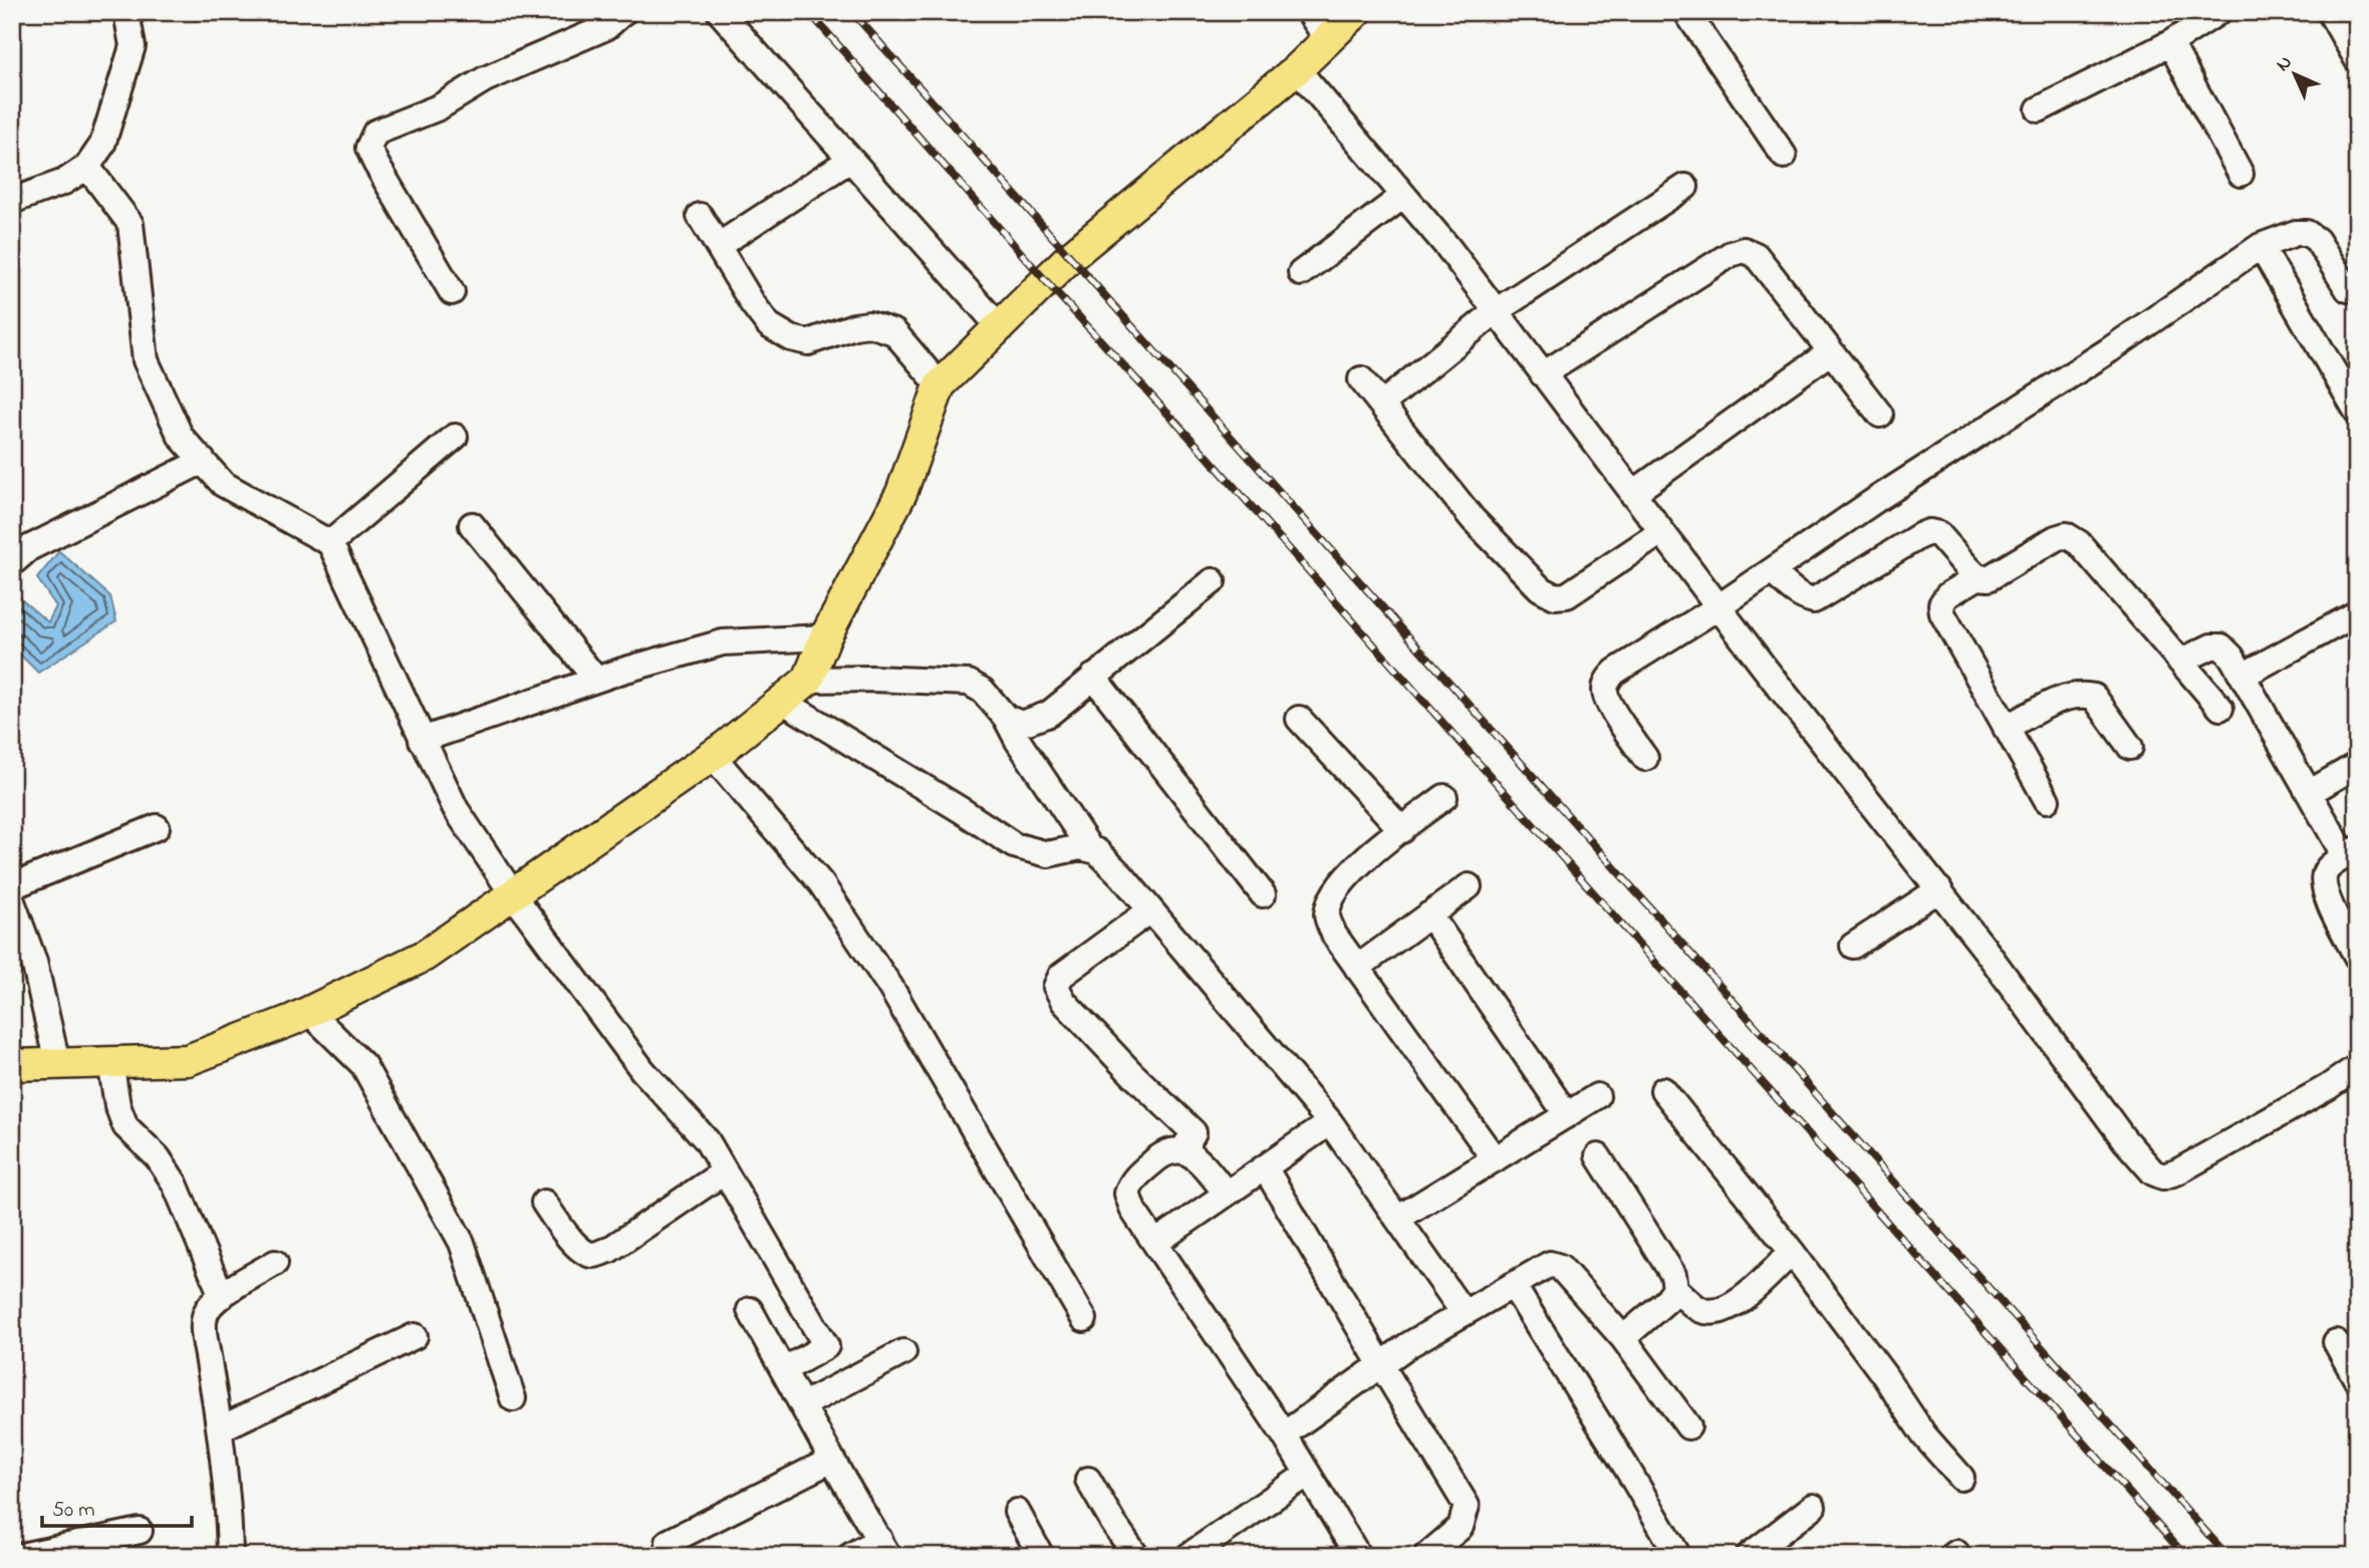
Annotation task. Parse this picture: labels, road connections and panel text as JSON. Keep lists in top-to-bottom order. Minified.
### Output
{"scale_bar":"50 m","north":"top left"}
